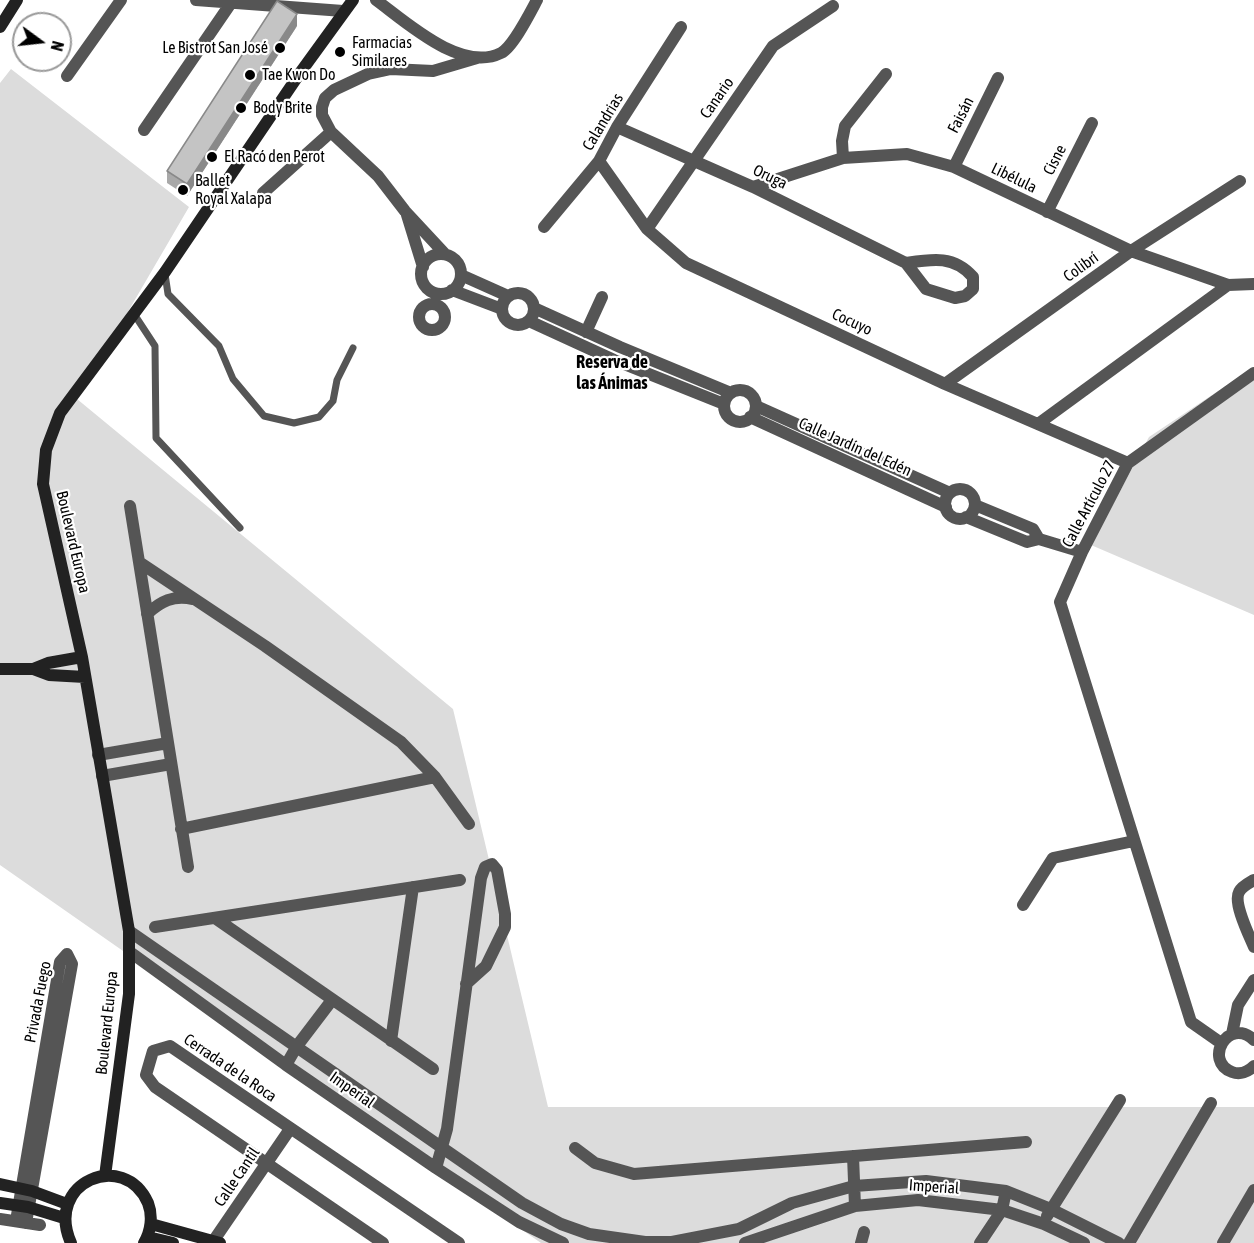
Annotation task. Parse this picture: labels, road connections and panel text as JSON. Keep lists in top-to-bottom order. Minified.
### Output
{"streets":{"main road":["Boulevard Europa"],"street":["Canario","Faisán","Calandrias","Cisne","Oruga","Libélula","Colibrí","Cocuyo","Calle Jardín del Edén","Calle Artículo 27","Privada Fuego","Cerrada de la Roca","Imperial","Calle Cantil"]},"crossings":[["Canario","Oruga"],["Canario","Cocuyo"],["Faisán","Libélula"],["Calandrias","Oruga"],["Calandrias","Cocuyo"],["Cisne","Libélula"],["Oruga","Libélula"],["Libélula","Colibrí"],["Colibrí","Cocuyo"],["Cocuyo","Calle Artículo 27"],["Boulevard Europa","Imperial"],["Cerrada de la Roca","Calle Cantil"]],"districts":["Reserva de las Ánimas"],"places":["Le Bistrot San José","Farmacias Similares","Tae Kwon Do","Body Brite","El Racó den Perot","Ballet Royal Xalapa"],"north":"right"}
